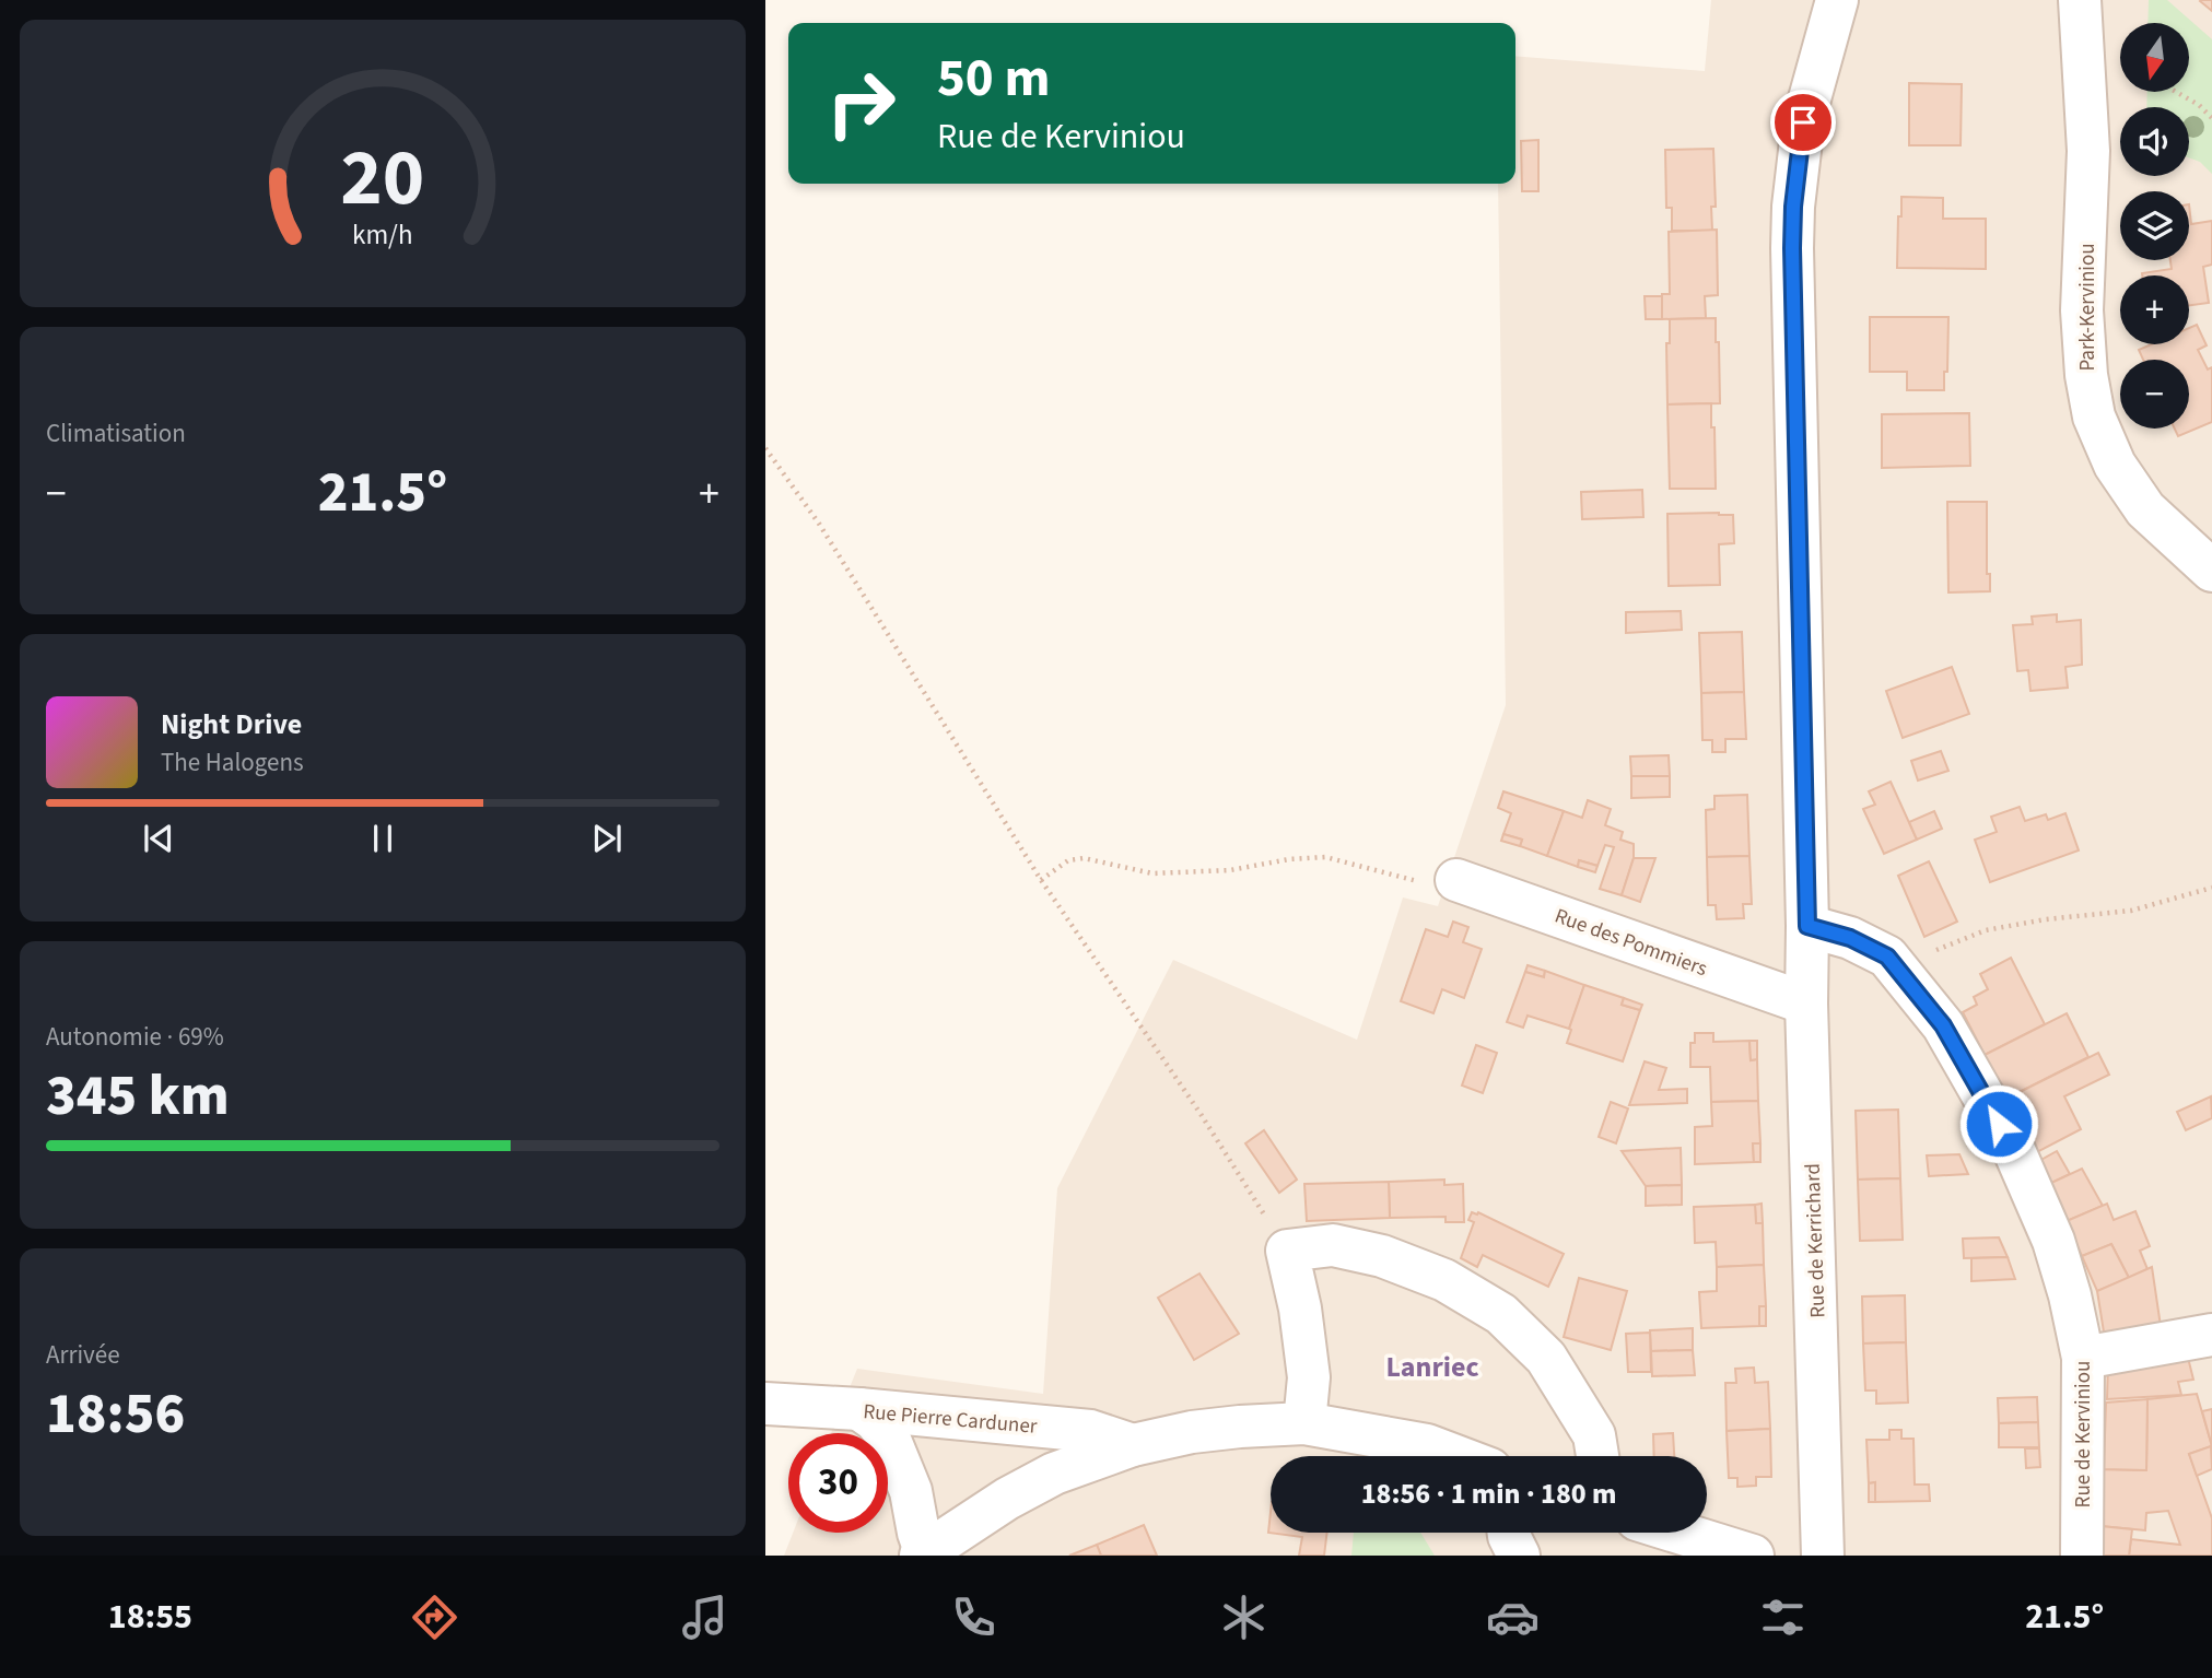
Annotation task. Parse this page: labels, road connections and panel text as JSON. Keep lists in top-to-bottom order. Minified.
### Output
{"streets":{"street":["Park-Kerviniou","Rue des Pommiers","Rue de Kerrichard","Rue Pierre Carduner","Rue de Kerviniou"]},"crossings":[["Rue des Pommiers","Rue de Kerrichard"],["Rue de Kerrichard","Rue de Kerviniou"]],"districts":["Lanriec"],"north":"bottom","page":{"map_buttons":["+","−"],"turn":["50 m","Rue de Kerviniou"],"tile":["Climatisation",["Autonomie · 69%","345 km"],["Arrivée","18:56"]],"heat":["−","21.5°","+"],"song":["Night Drive","The Halogens"],"limit":"30","trip":"18:56 · 1 min · 180 m","tabs":["18:55","21.5°"],"gauge":["20","km/h"]}}
